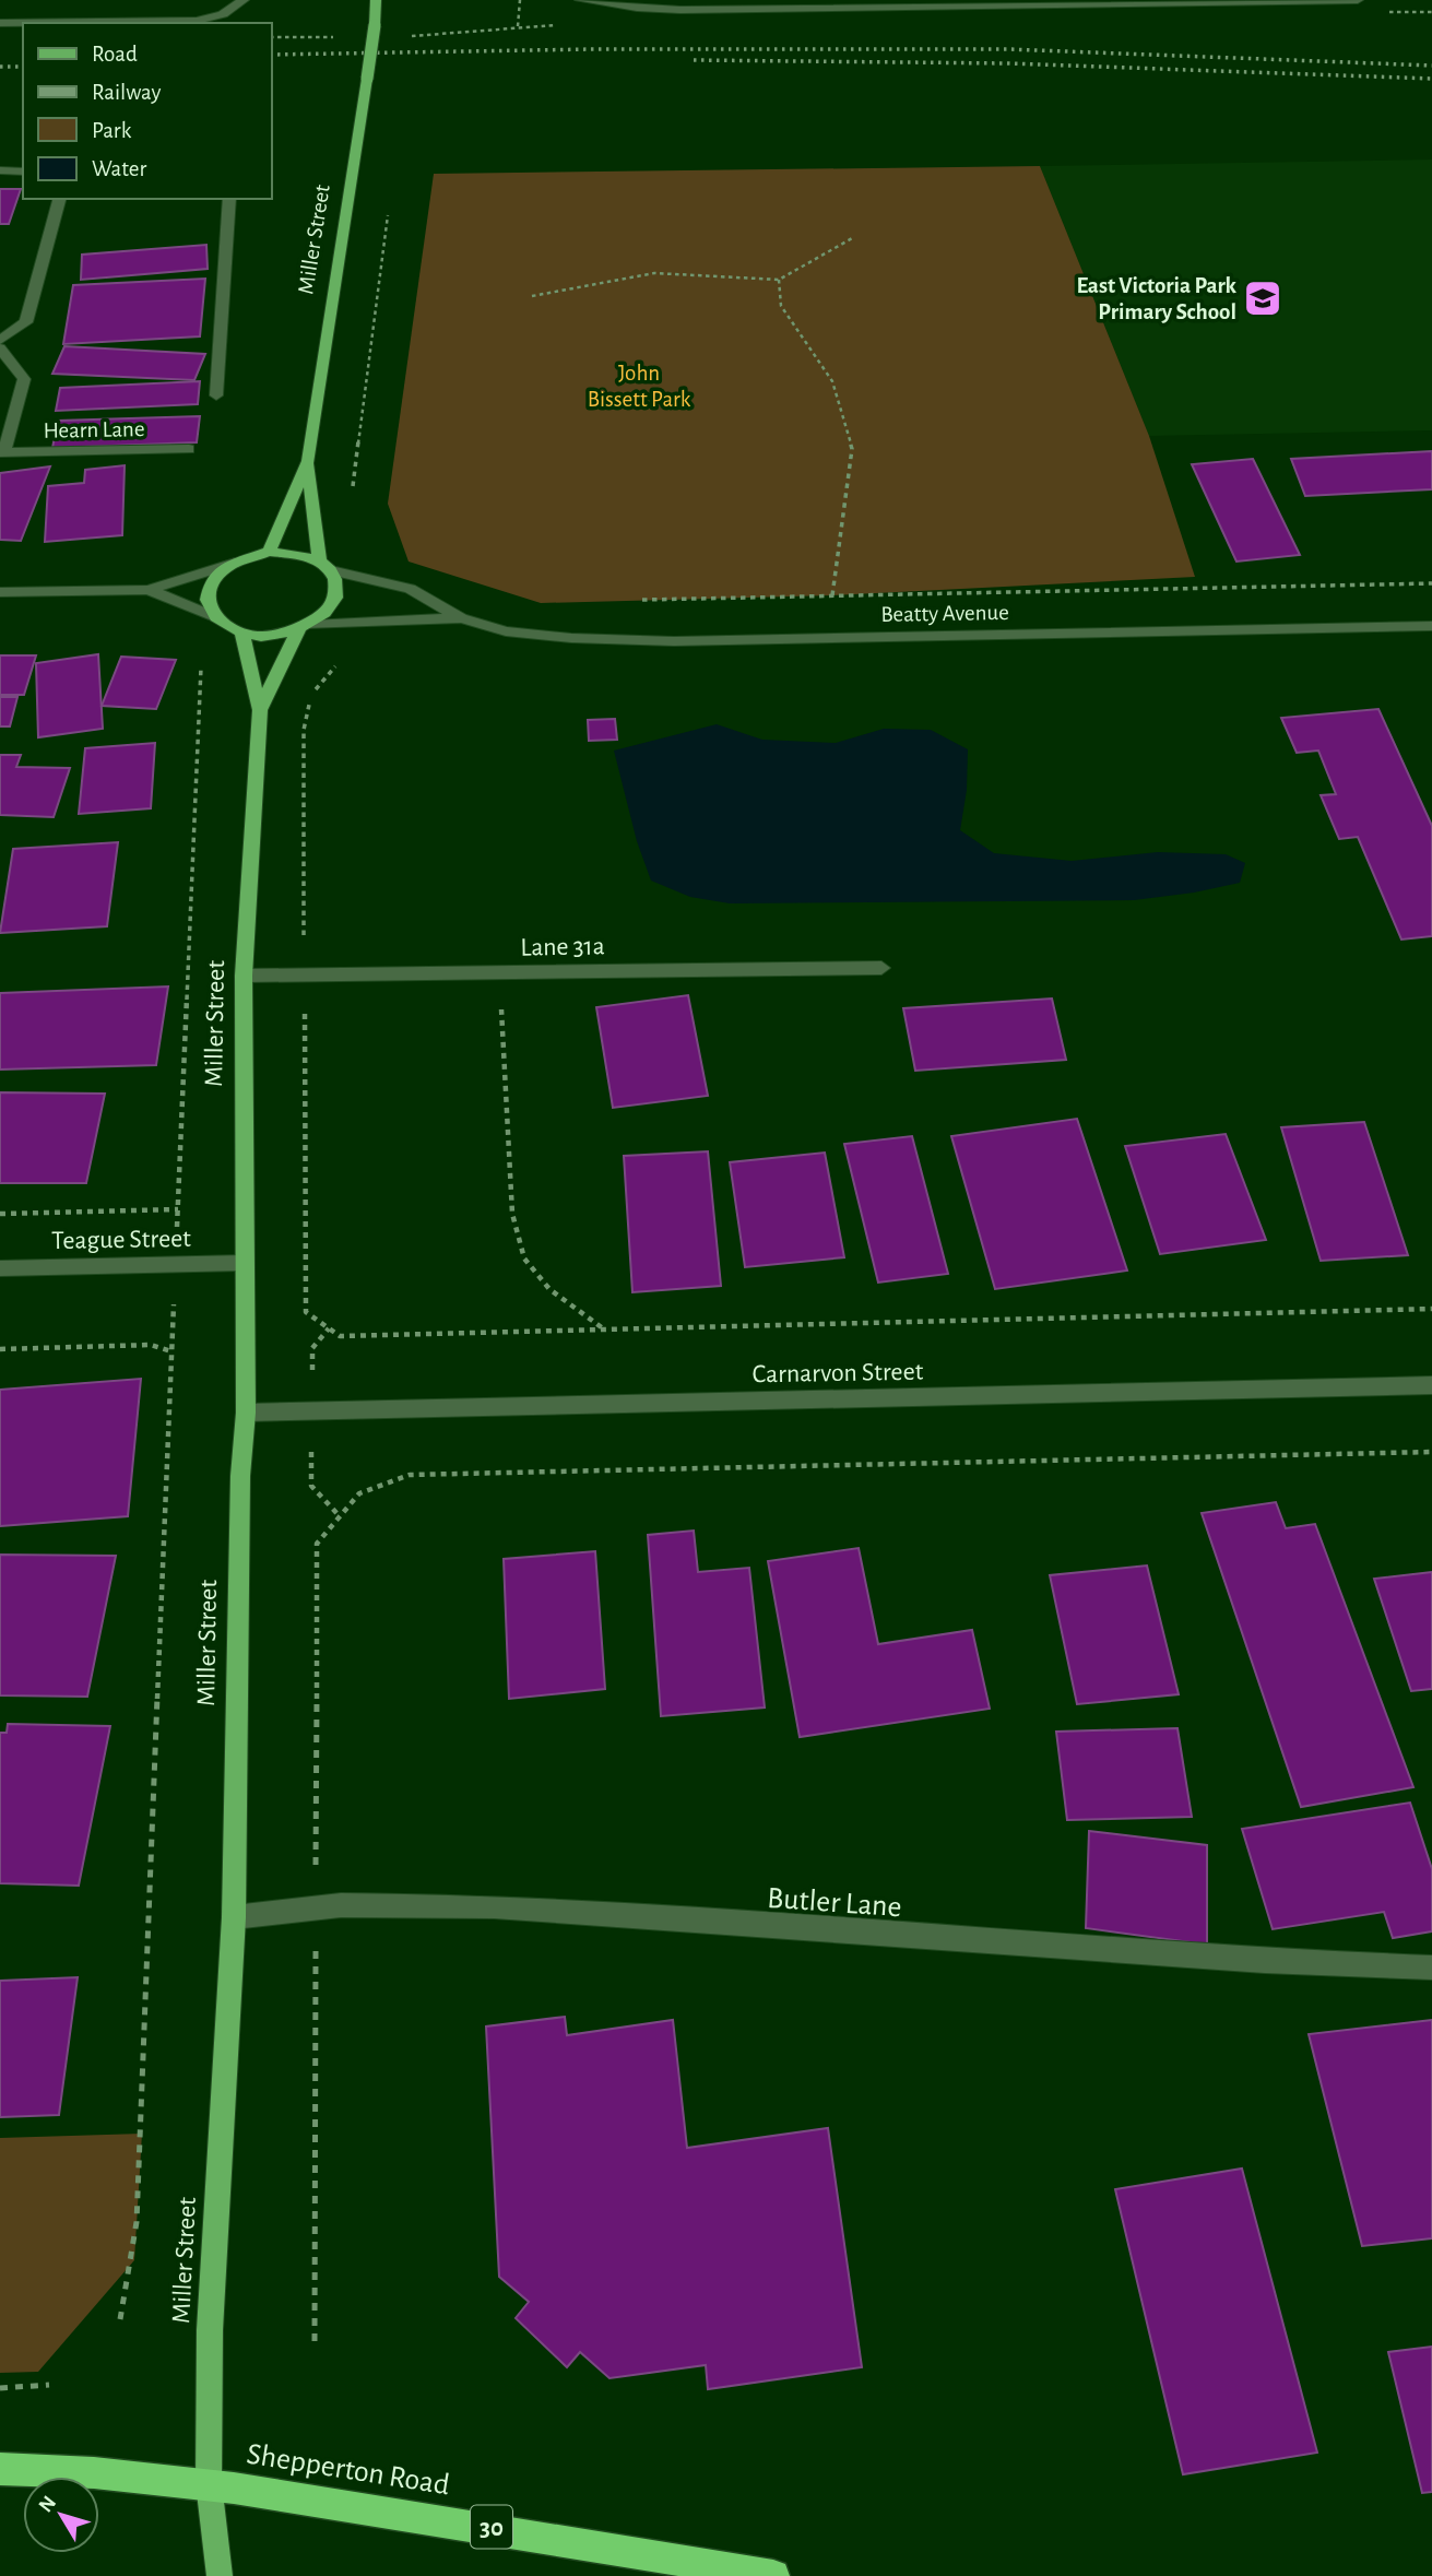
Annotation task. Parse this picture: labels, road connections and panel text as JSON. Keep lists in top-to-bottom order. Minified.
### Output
{"streets":{"highway":["Shepperton Road","30"],"main road":["Miller Street"],"street":["Hearn Lane","Beatty Avenue","Lane 31a","Teague Street","Carnarvon Street","Butler Lane"]},"crossings":[["Miller Street","Beatty Avenue"],["Miller Street","Lane 31a"],["Miller Street","Teague Street"],["Miller Street","Carnarvon Street"],["Miller Street","Butler Lane"],["Miller Street","Shepperton Road"]],"parks":["John Bissett Park"],"places":{"school or university":["East Victoria Park Primary School"]},"legend":["Road","Railway","Park","Water"],"north":"top left"}
